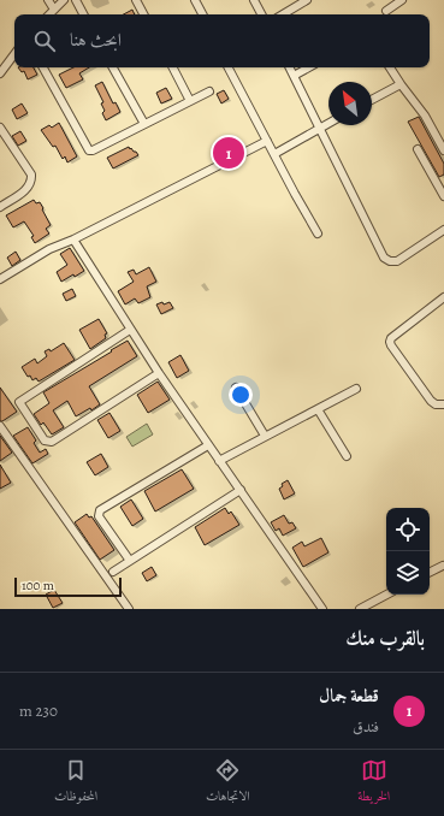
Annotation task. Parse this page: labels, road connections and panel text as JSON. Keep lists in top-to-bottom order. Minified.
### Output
{"scale_bar":"100 m","north":"top left","page":{"search":"ابحث هنا","pins":"1","scale":"100 m","heading":"بالقرب منك","list":[{"mark":"1","name":"قطعة جمال","note":"فندق","value":"230 m"}],"nav":["الخريطة","الاتجاهات","المحفوظات"]}}
